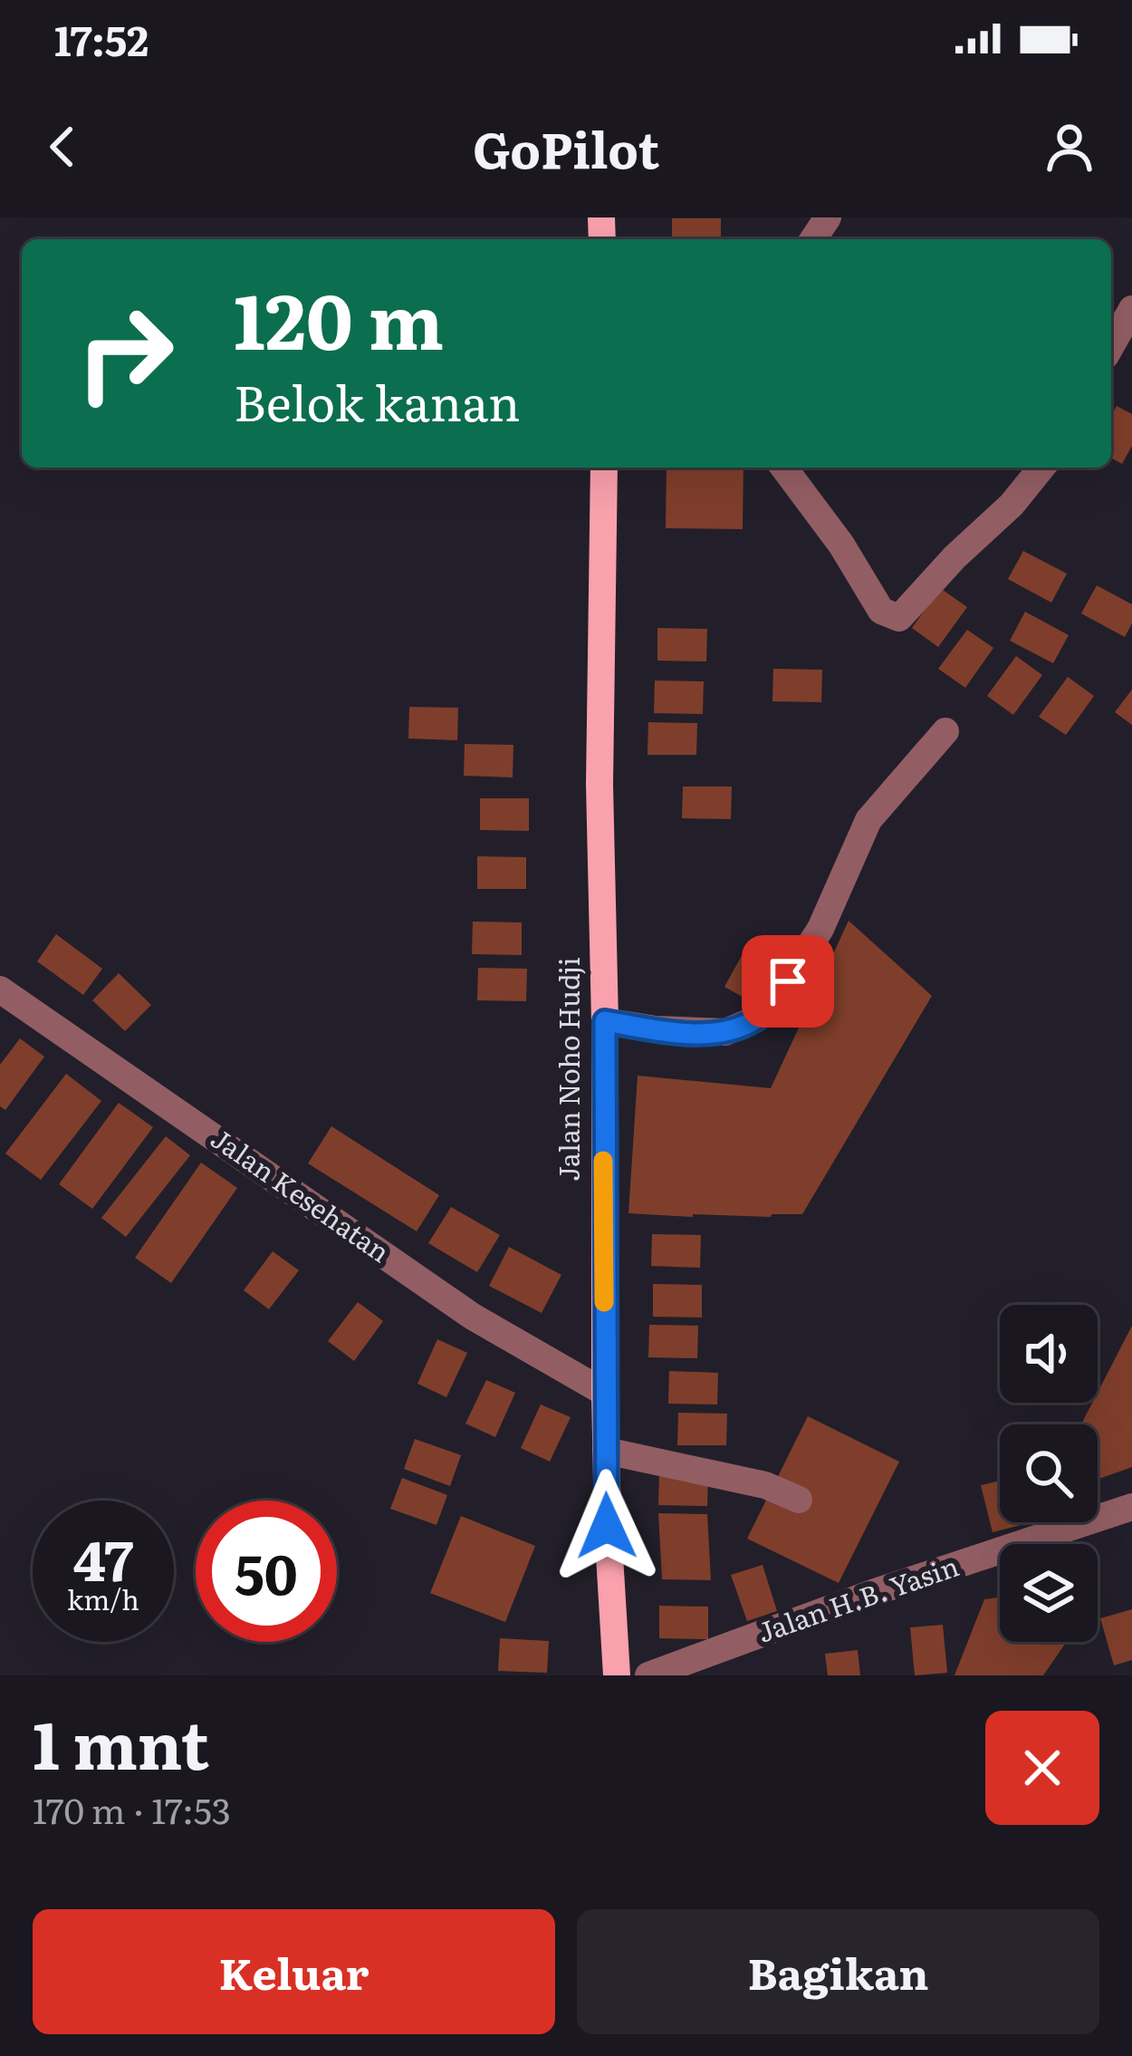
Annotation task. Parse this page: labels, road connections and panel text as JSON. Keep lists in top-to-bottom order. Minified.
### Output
{"streets":{"main road":["Jalan Noho Hudji"],"street":["Jalan Kesehatan","Jalan H.B. Yasin"]},"crossings":[["Jalan Noho Hudji","Jalan Kesehatan"]],"page":{"status":"17:52","header":"GoPilot","turn":["120 m","Belok kanan"],"speed":"47 km/h","limit":"50","heading":["1 mnt","170 m · 17:53"],"buttons":["Keluar","Bagikan"]}}
